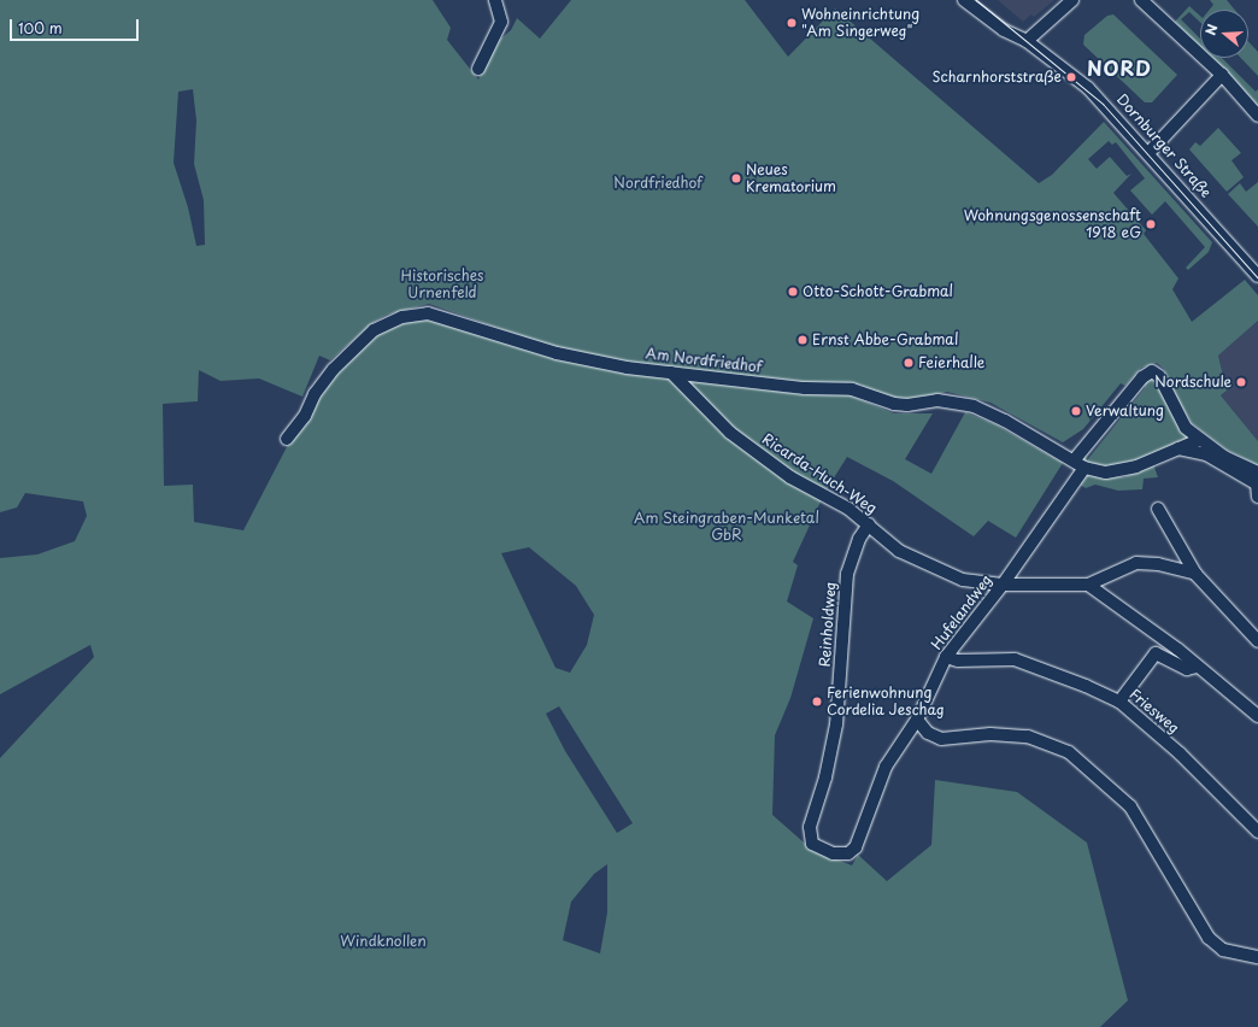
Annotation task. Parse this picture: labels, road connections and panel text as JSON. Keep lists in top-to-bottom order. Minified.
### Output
{"streets":{"street":["Dornburger Straße","Am Nordfriedhof","Ricarda-Huch-Weg","Hufelandweg","Reinholdweg","Friesweg"]},"crossings":[["Am Nordfriedhof","Ricarda-Huch-Weg"],["Am Nordfriedhof","Hufelandweg"],["Ricarda-Huch-Weg","Hufelandweg"],["Ricarda-Huch-Weg","Reinholdweg"],["Hufelandweg","Reinholdweg"],["Hufelandweg","Friesweg"]],"districts":["NORD"],"parks":["Nordfriedhof","Historisches Urnenfeld","Am Steingraben-Munketal GbR","Windknollen"],"places":["Wohneinrichtung \"Am Singerweg\"","Scharnhorststraße","Neues Krematorium","Wohnungsgenossenschaft 1918 eG","Otto-Schott-Grabmal","Ernst Abbe-Grabmal","Feierhalle","Nordschule","Verwaltung","Ferienwohnung Cordelia Jeschag"],"scale_bar":"100 m","north":"left"}
